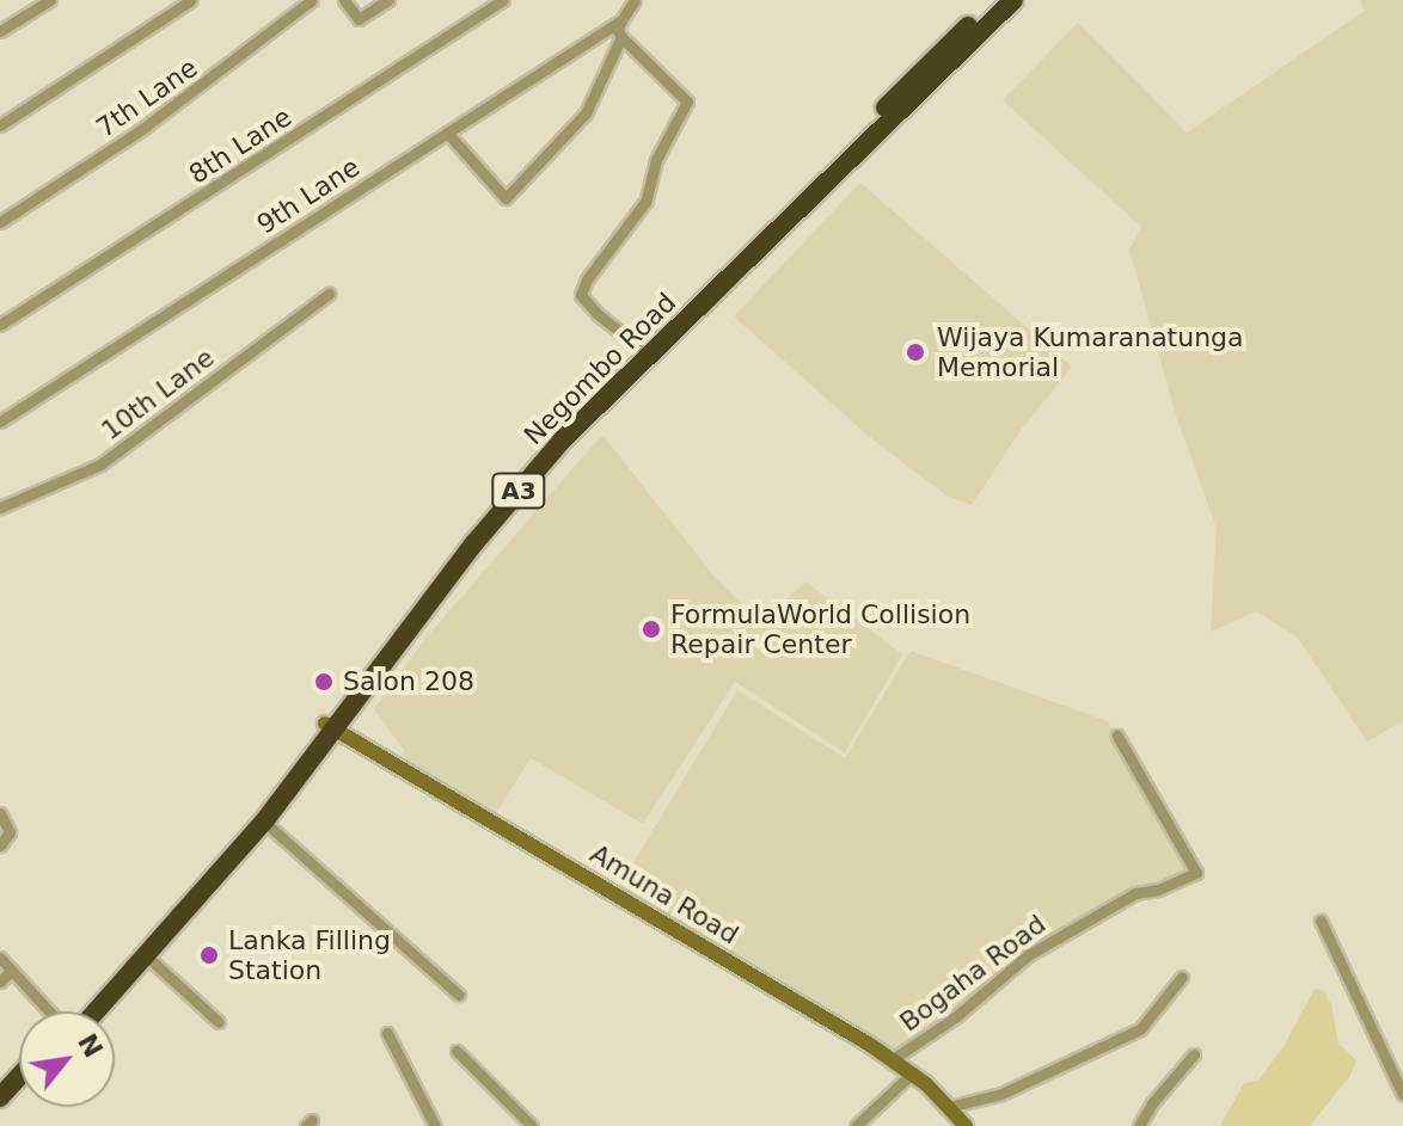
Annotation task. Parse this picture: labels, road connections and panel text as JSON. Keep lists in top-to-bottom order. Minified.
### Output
{"streets":{"highway":["Negombo Road","A3"],"street":["7th Lane","8th Lane","9th Lane","10th Lane","Amuna Road","Bogaha Road"]},"crossings":[["Negombo Road","Amuna Road"],["Amuna Road","Bogaha Road"]],"places":["Wijaya Kumaranatunga Memorial","FormulaWorld Collision Repair Center","Salon 208","Lanka Filling Station"],"north":"top right"}
